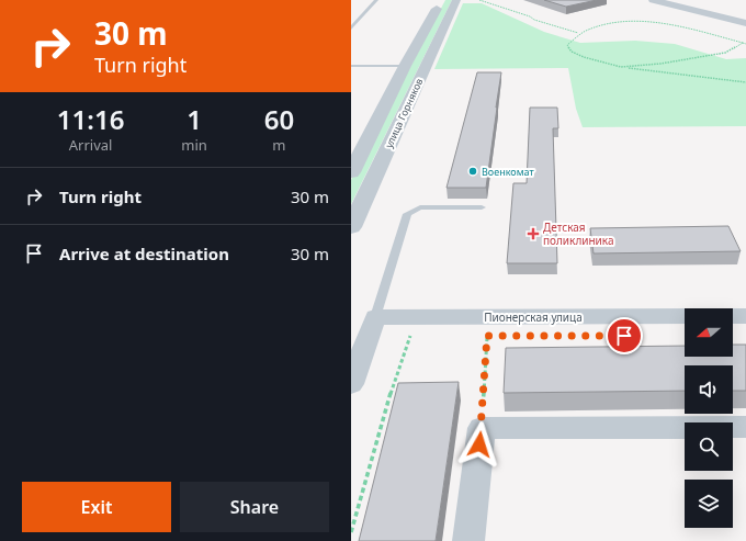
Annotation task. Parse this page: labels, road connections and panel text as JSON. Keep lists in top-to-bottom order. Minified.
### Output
{"streets":{"street":["улица Горняков","Пионерская улица"]},"places":{"other":["Военкомат"],"health":["Детская поликлиника"]},"north":"left","page":{"turn":["30 m","Turn right"],"eta":["11:16","Arrival","1","min","60","m"],"list":[{"name":"Turn right","value":"30 m"},{"name":"Arrive at destination","value":"30 m"}],"buttons":["Exit","Share"]}}
